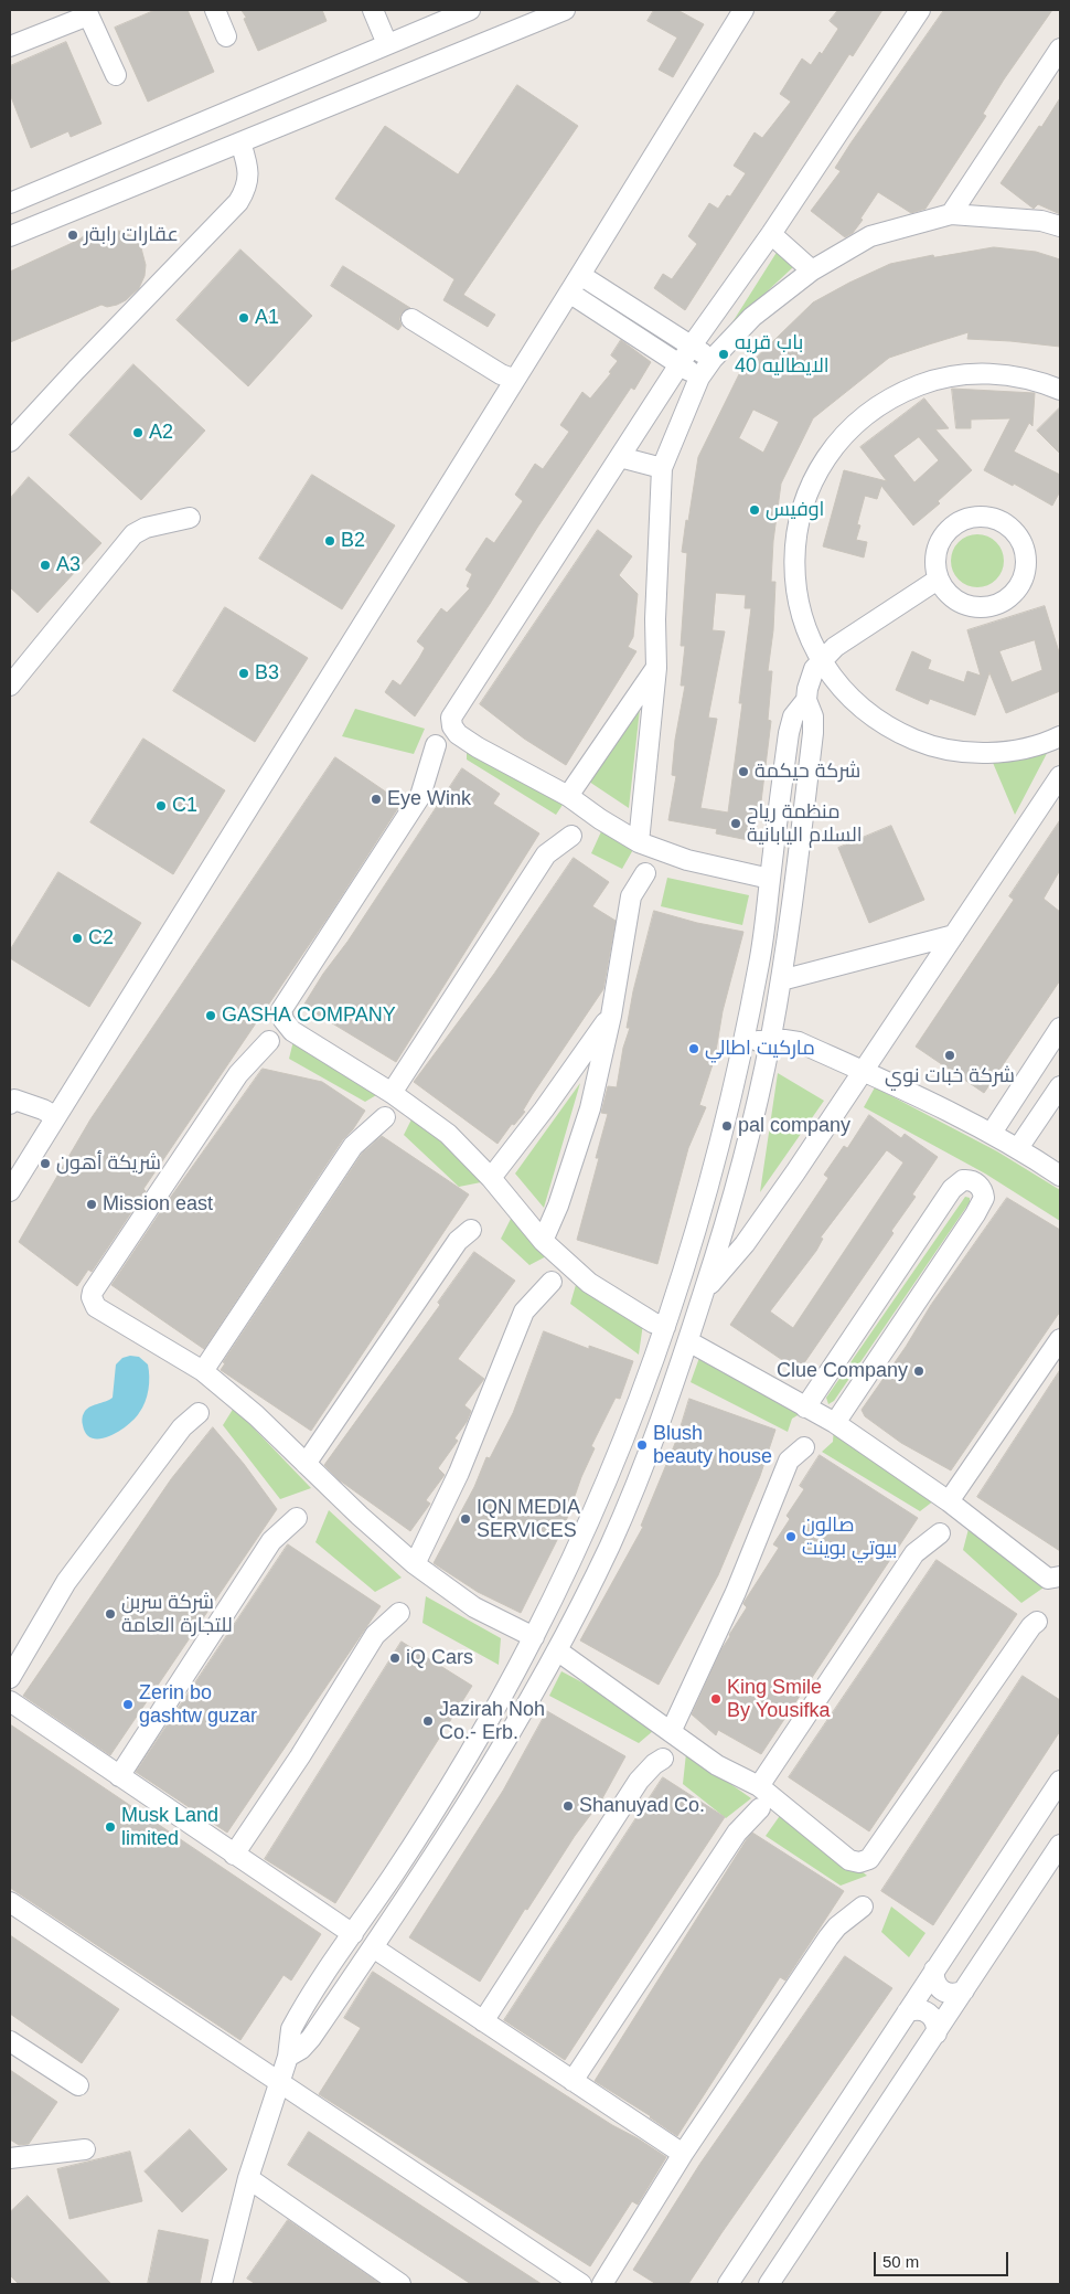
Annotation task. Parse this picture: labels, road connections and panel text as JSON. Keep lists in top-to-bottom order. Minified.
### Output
{"places":["عقارات رابةر","A1","باب قريه الايطاليه 40","A2","اوفيس","B2","A3","B3","شركة حيكمة","Eye Wink","C1","منظمة رياح السلام اليابانية","C2","GASHA COMPANY","ماركيت اطالي","شركة خبات نوي","pal company","شريكة أهون","Mission east","Clue Company","Blush beauty house","IQN MEDIA SERVICES","صالون بيوتي بوينت","شركة سربن للتجارة العامة","iQ Cars","King Smile By Yousifka","Zerin bo gashtw guzar","Jazirah Noh Co.- Erb.","Shanuyad Co.","Musk Land limited"],"scale_bar":"50 m"}
